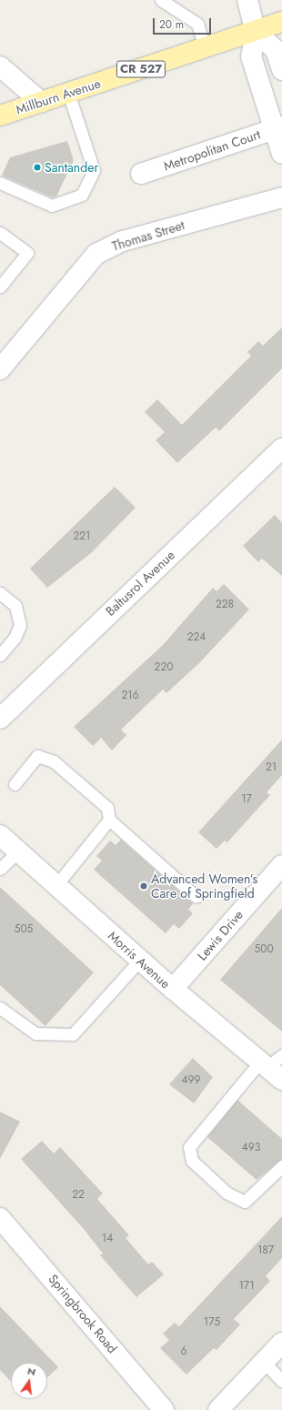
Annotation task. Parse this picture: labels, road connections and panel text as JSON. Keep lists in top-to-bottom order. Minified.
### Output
{"streets":{"main road":["CR 527","Millburn Avenue"],"street":["Metropolitan Court","Thomas Street","Baltusrol Avenue","Lewis Drive","Morris Avenue","Springbrook Road"]},"crossings":[["Lewis Drive","Morris Avenue"]],"places":["Santander","Advanced Women’s Care of Springfield"],"house_numbers":["221","228","224","220","216","21","17","505","500","499","493","22","14","187","171","175","6"],"scale_bar":"20 m","north":"top"}
